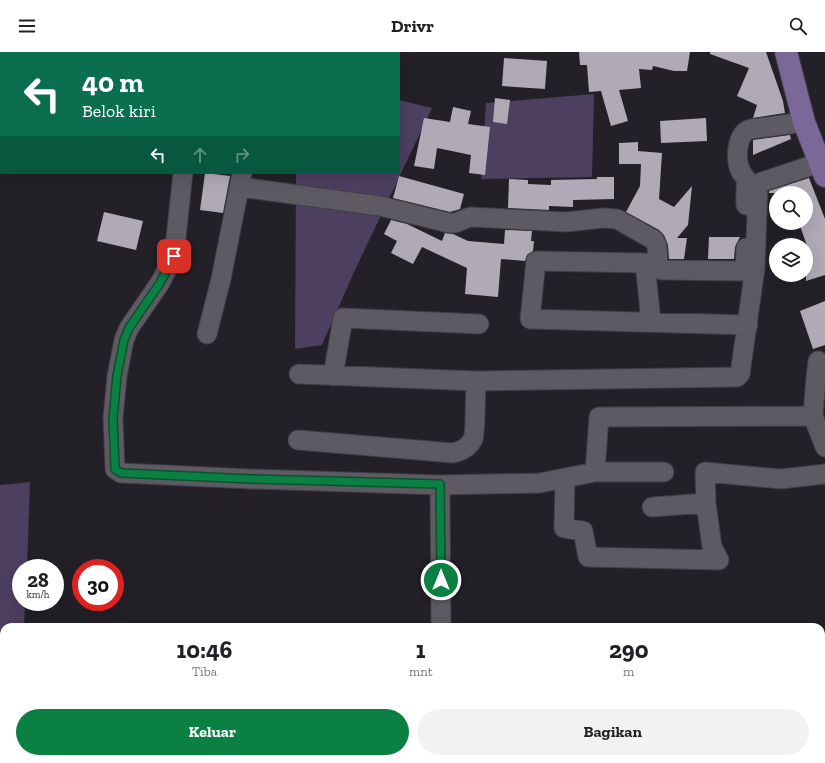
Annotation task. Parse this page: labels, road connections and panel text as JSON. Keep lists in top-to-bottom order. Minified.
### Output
{"page":{"header":"Drivr","turn":["40 m","Belok kiri"],"speed":"28 km/h","limit":"30","eta":["10:46","Tiba","1","mnt","290","m"],"buttons":["Keluar","Bagikan"]}}
